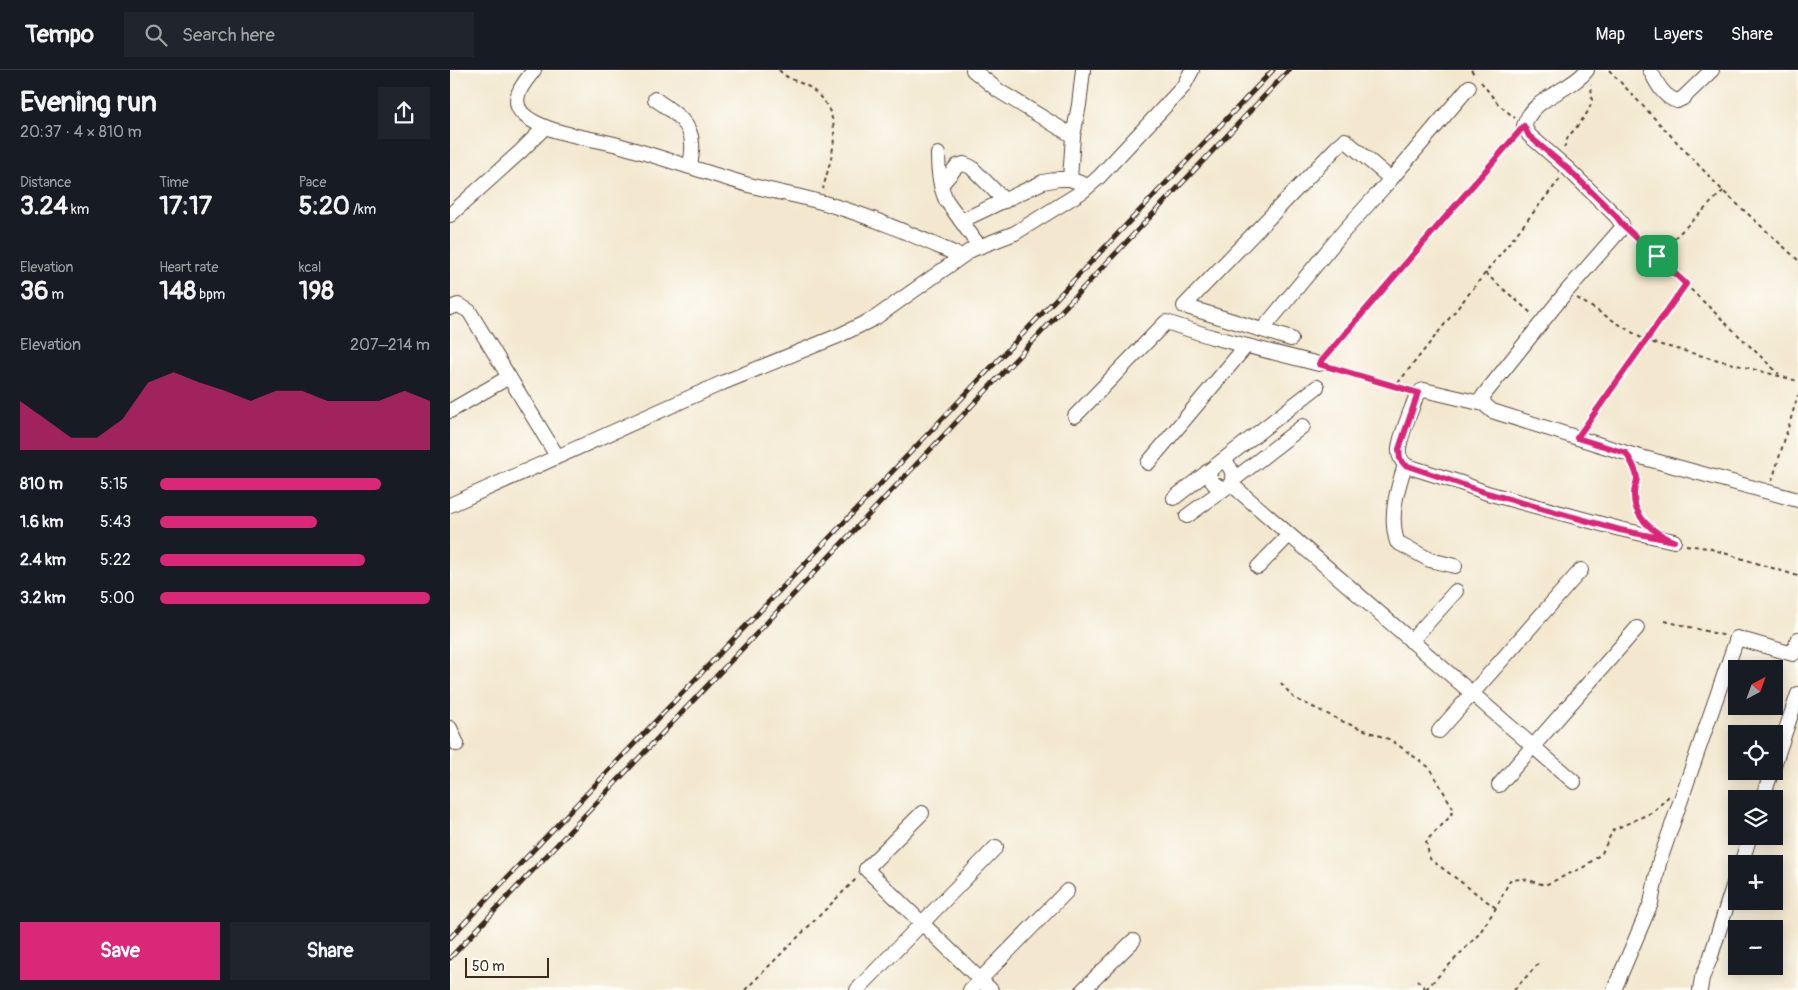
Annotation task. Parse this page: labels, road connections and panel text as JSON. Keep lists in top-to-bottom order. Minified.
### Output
{"scale_bar":"50 m","north":"top right","page":{"header":"Tempo","search":"Search here","nav":["Map","Layers","Share"],"heading":["Evening run","20:37 · 4 × 810 m"],"stats":[["Distance","3.24 km"],["Time","17:17"],["Pace","5:20 /km"],["Elevation","36 m"],["Heart rate","148 bpm"],["kcal","198"]],"chart":["Elevation","207–214 m"],"list":[{"name":"810 m","note":"5:15"},{"name":"1.6 km","note":"5:43"},{"name":"2.4 km","note":"5:22"},{"name":"3.2 km","note":"5:00"}],"map_buttons":["+","−"],"buttons":["Save","Share"],"scale":"50 m"}}
